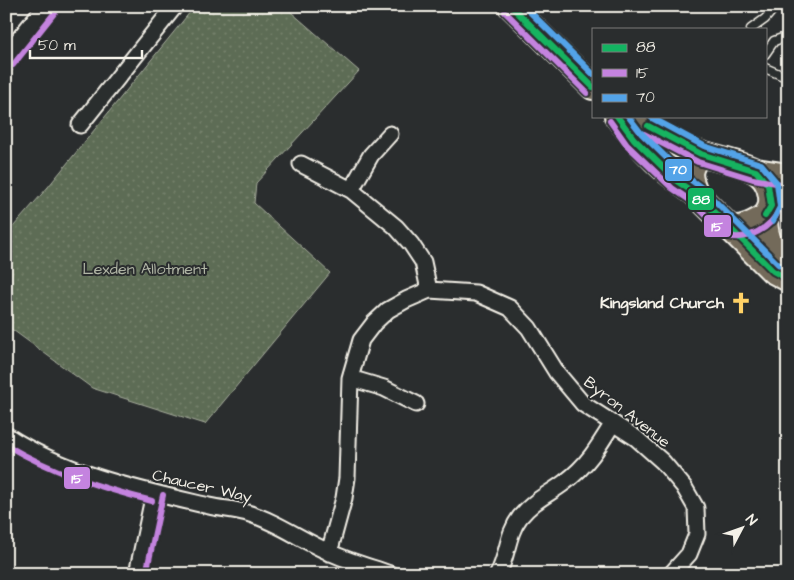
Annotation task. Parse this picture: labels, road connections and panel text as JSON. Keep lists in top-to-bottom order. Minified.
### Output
{"streets":{"street":["Byron Avenue","Chaucer Way"]},"crossings":[["Byron Avenue","Chaucer Way"]],"parks":["Lexden Allotment"],"places":{"church":["Kingsland Church"]},"lines":["transit line 88","transit line 70","transit line 15"],"legend":["88","15","70"],"scale_bar":"50 m","north":"top right"}
